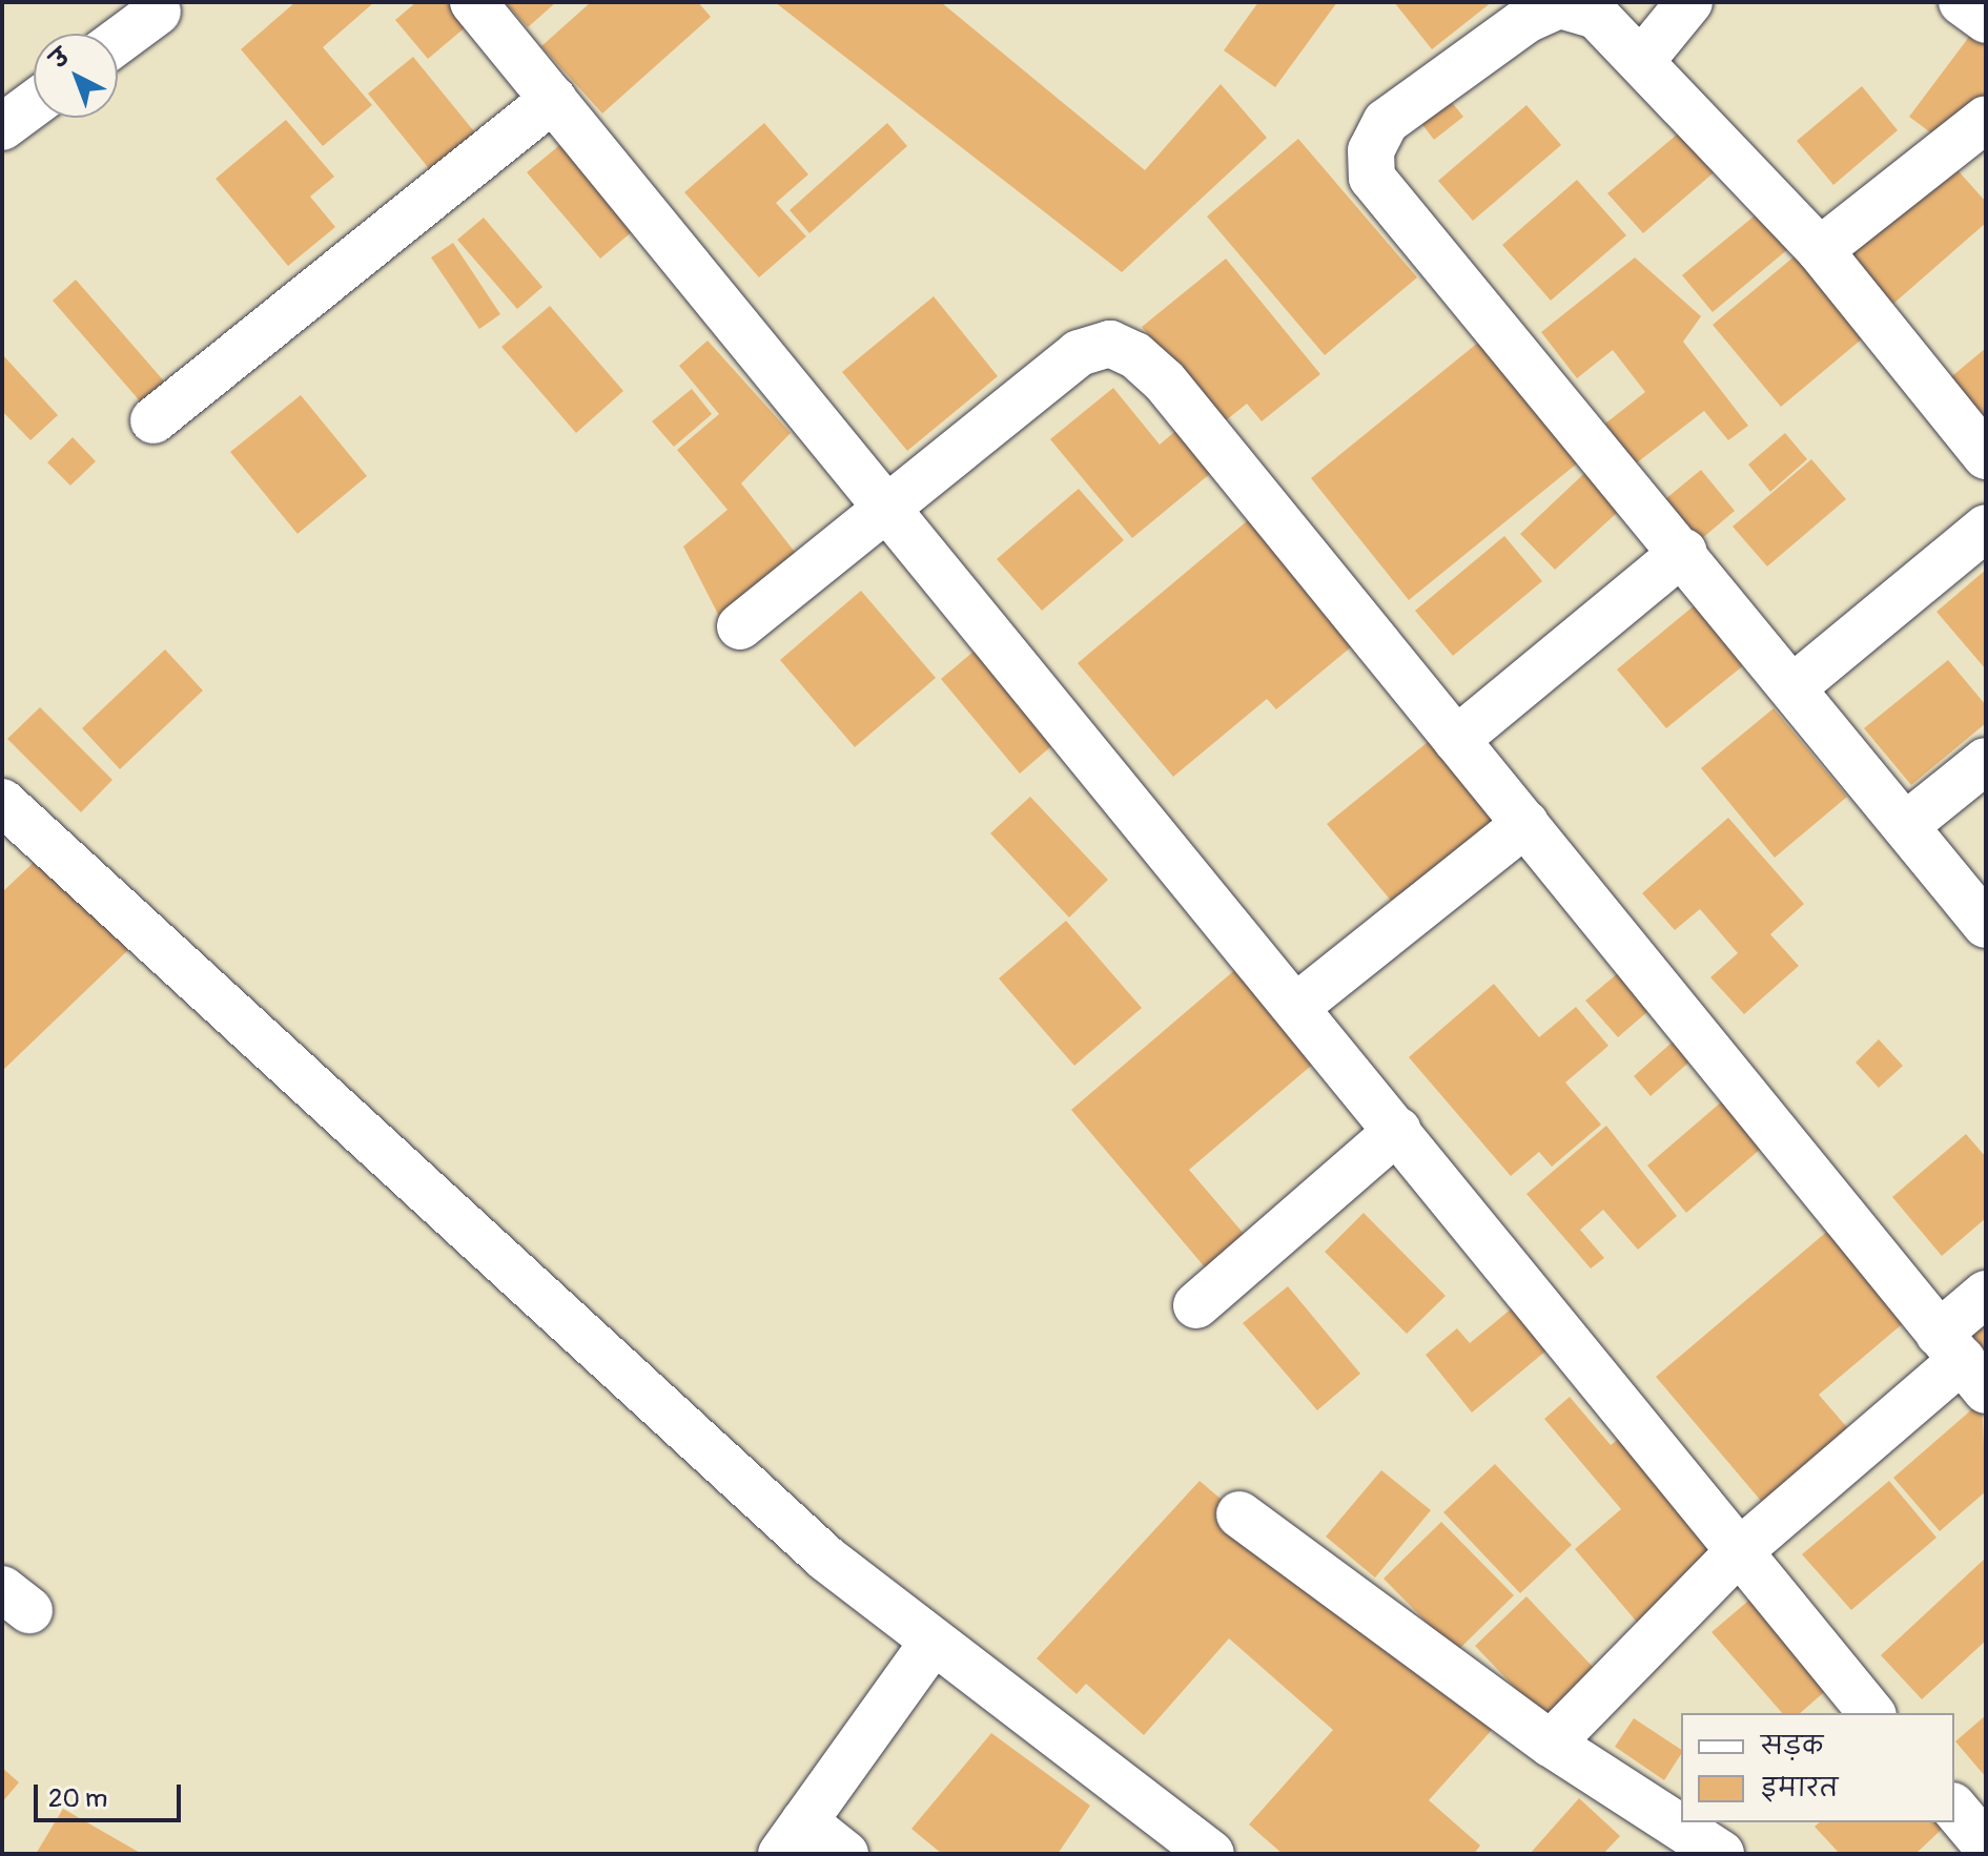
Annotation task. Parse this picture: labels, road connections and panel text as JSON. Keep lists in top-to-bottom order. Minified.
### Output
{"legend":["सड़क","इमारत"],"scale_bar":"20 m","north":"top left"}
